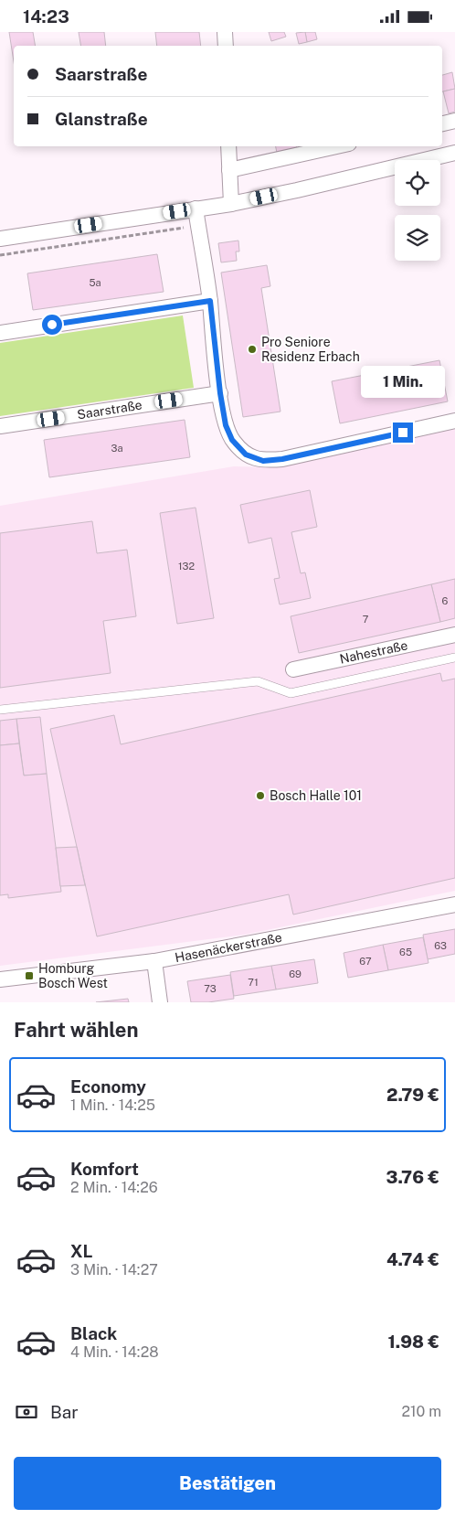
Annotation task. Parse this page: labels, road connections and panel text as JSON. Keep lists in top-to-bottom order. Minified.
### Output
{"streets":{"street":["Saarstraße","Nahestraße","Hasenäckerstraße"]},"places":{"other":["Pro Seniore Residenz Erbach","Bosch Halle 101"],"transit":["Homburg Bosch West"]},"house_numbers":["5a","3a","132","6","7","63","65","67","69","71","73"],"page":{"status":"14:23","banner":["Saarstraße","Glanstraße"],"bubble":"1 Min.","heading":"Fahrt wählen","list":[{"name":"Economy","note":"1 Min. · 14:25","value":"2.79 €"},{"name":"Komfort","note":"2 Min. · 14:26","value":"3.76 €"},{"name":"XL","note":"3 Min. · 14:27","value":"4.74 €"},{"name":"Black","note":"4 Min. · 14:28","value":"1.98 €"}],"pay":["Bar","210 m"],"buttons":"Bestätigen"}}
